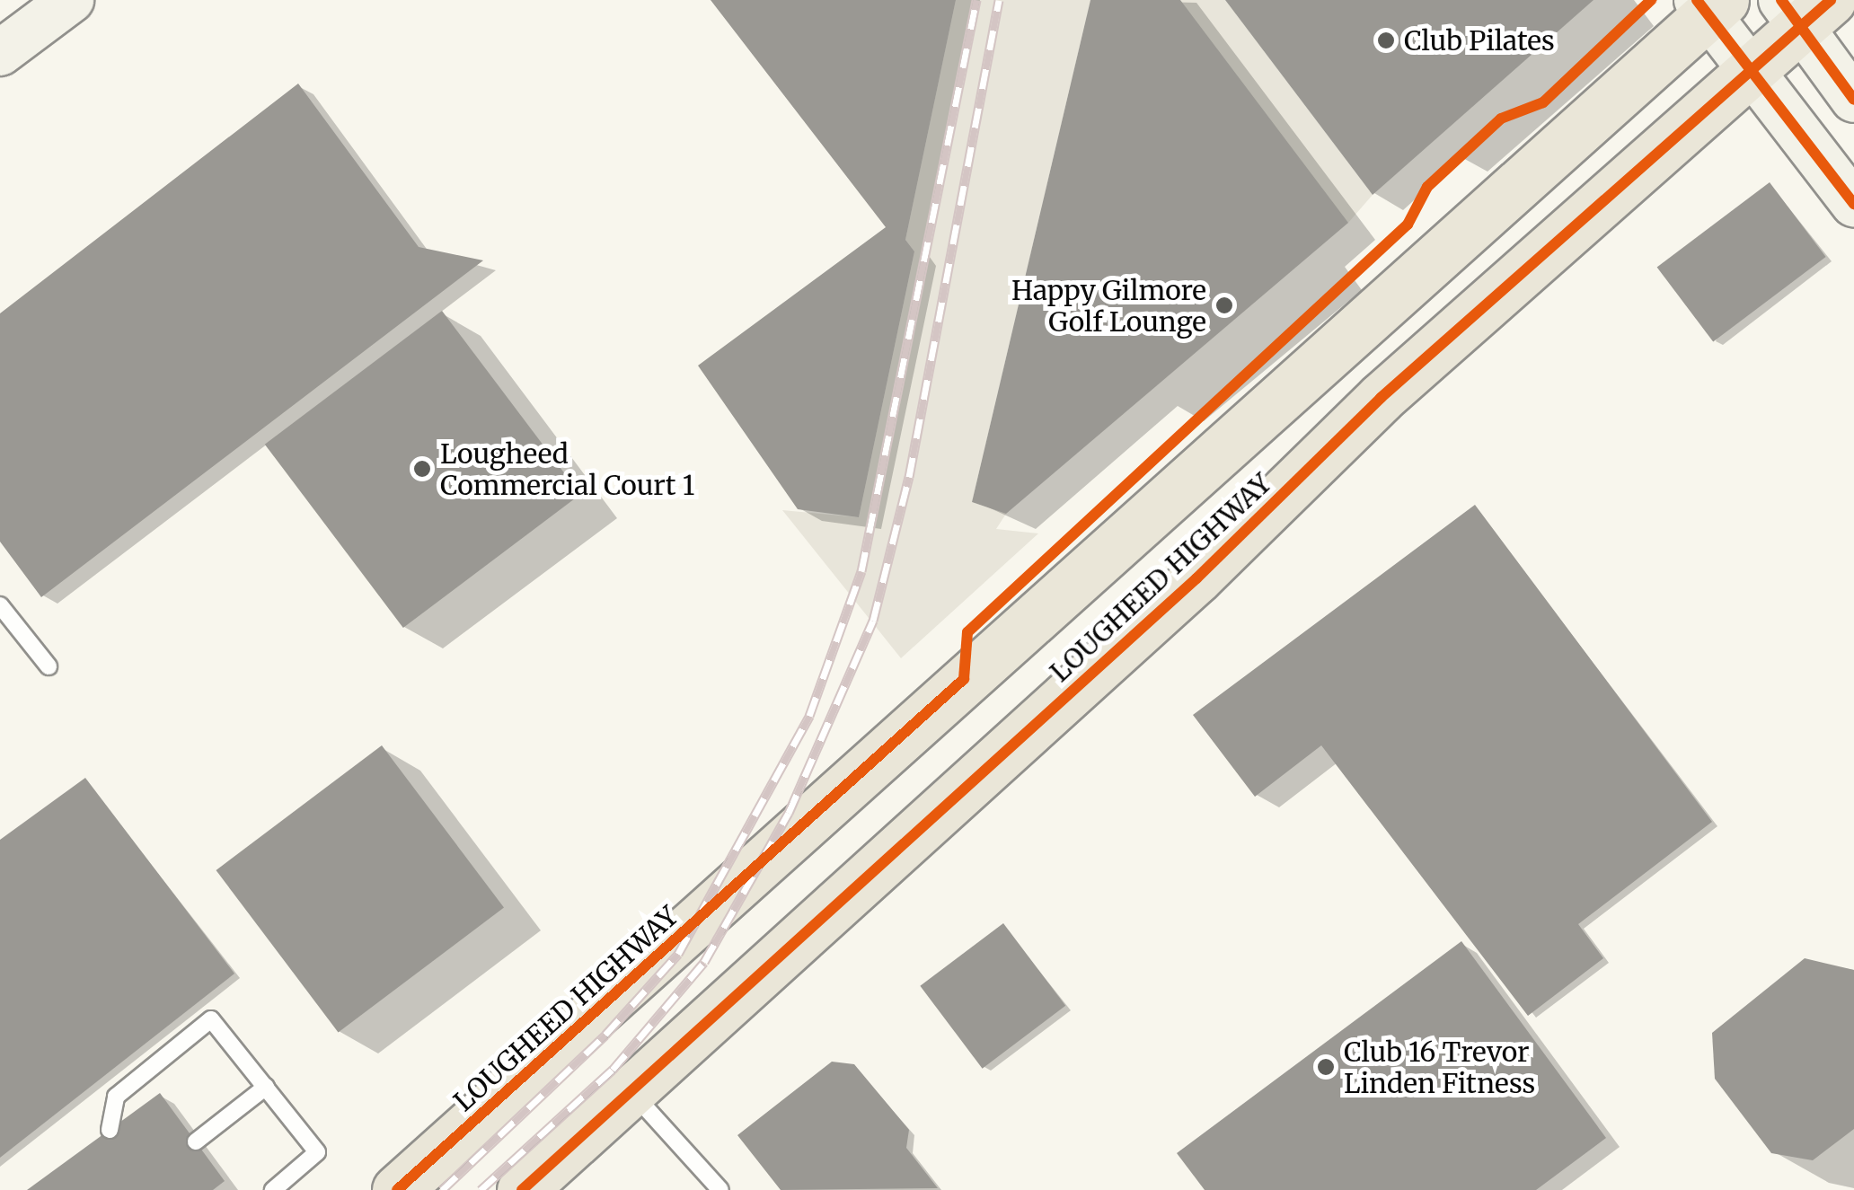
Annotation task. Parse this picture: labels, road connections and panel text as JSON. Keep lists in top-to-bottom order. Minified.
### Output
{"streets":{"main road":["LOUGHEED HIGHWAY"]},"places":["Club Pilates","Happy Gilmore Golf Lounge","Lougheed Commercial Court 1","Club 16 Trevor Linden Fitness"]}
